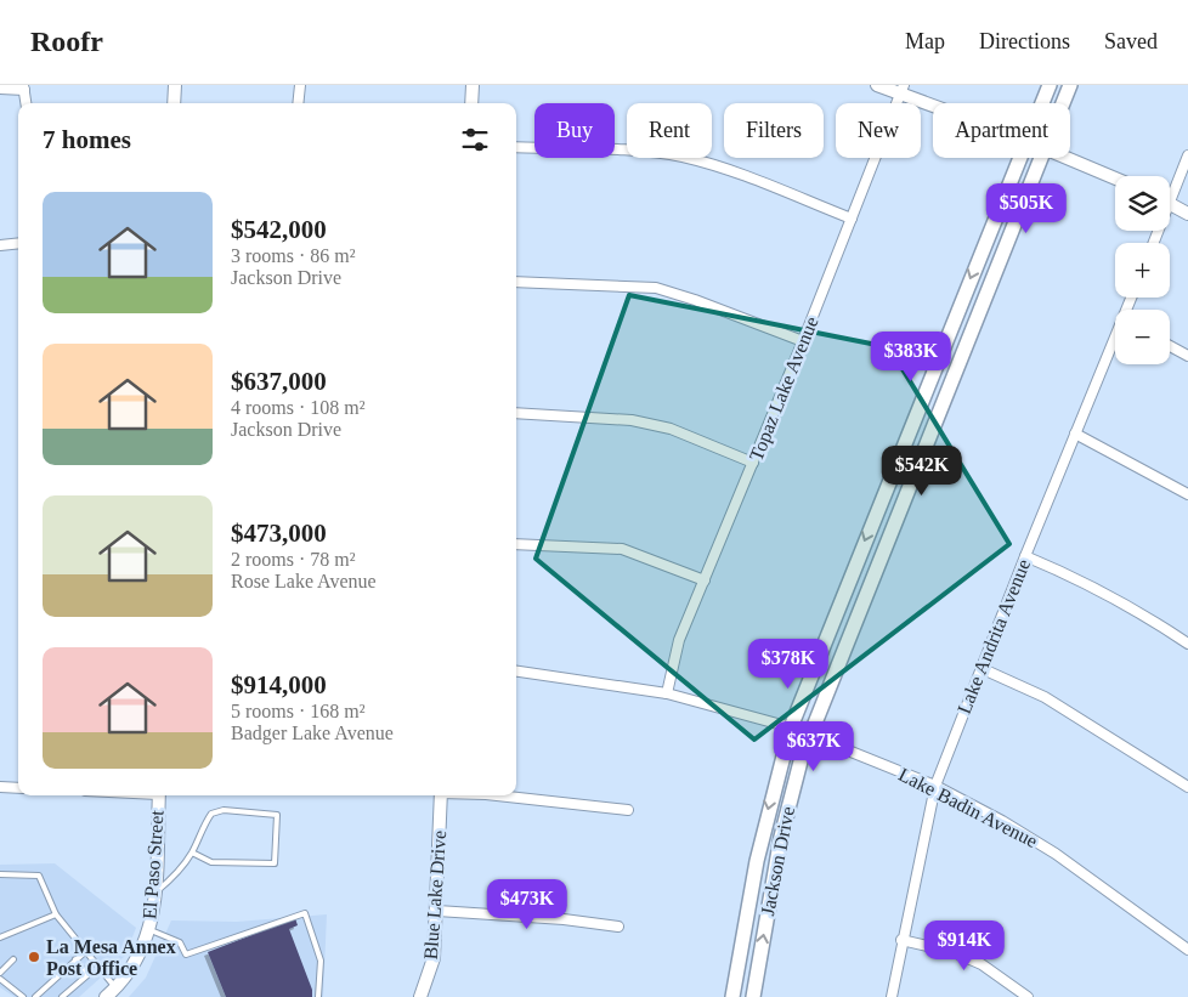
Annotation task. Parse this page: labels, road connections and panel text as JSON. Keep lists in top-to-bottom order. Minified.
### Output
{"streets":{"main road":["Jackson Drive"],"street":["Topaz Lake Avenue","Lake Andrita Avenue","Lake Badin Avenue","El Paso Street","Blue Lake Drive"]},"crossings":[["Topaz Lake Avenue","Lake Badin Avenue"],["Lake Andrita Avenue","Lake Badin Avenue"],["Lake Badin Avenue","Jackson Drive"]],"places":["La Mesa Annex Post Office"],"page":{"header":"Roofr","nav":["Map","Directions","Saved"],"chip":["Buy","Rent","Filters","New","Apartment"],"heading":"7 homes","map_buttons":["+","−"],"list":[{"name":"$542,000","note":"3 rooms · 86 m² · Jackson Drive"},{"name":"$637,000","note":"4 rooms · 108 m² · Jackson Drive"},{"name":"$473,000","note":"2 rooms · 78 m² · Rose Lake Avenue"},{"name":"$914,000","note":"5 rooms · 168 m² · Badger Lake Avenue"}],"price":["$505K","$383K","$542K","$378K","$637K","$473K","$914K"]}}
